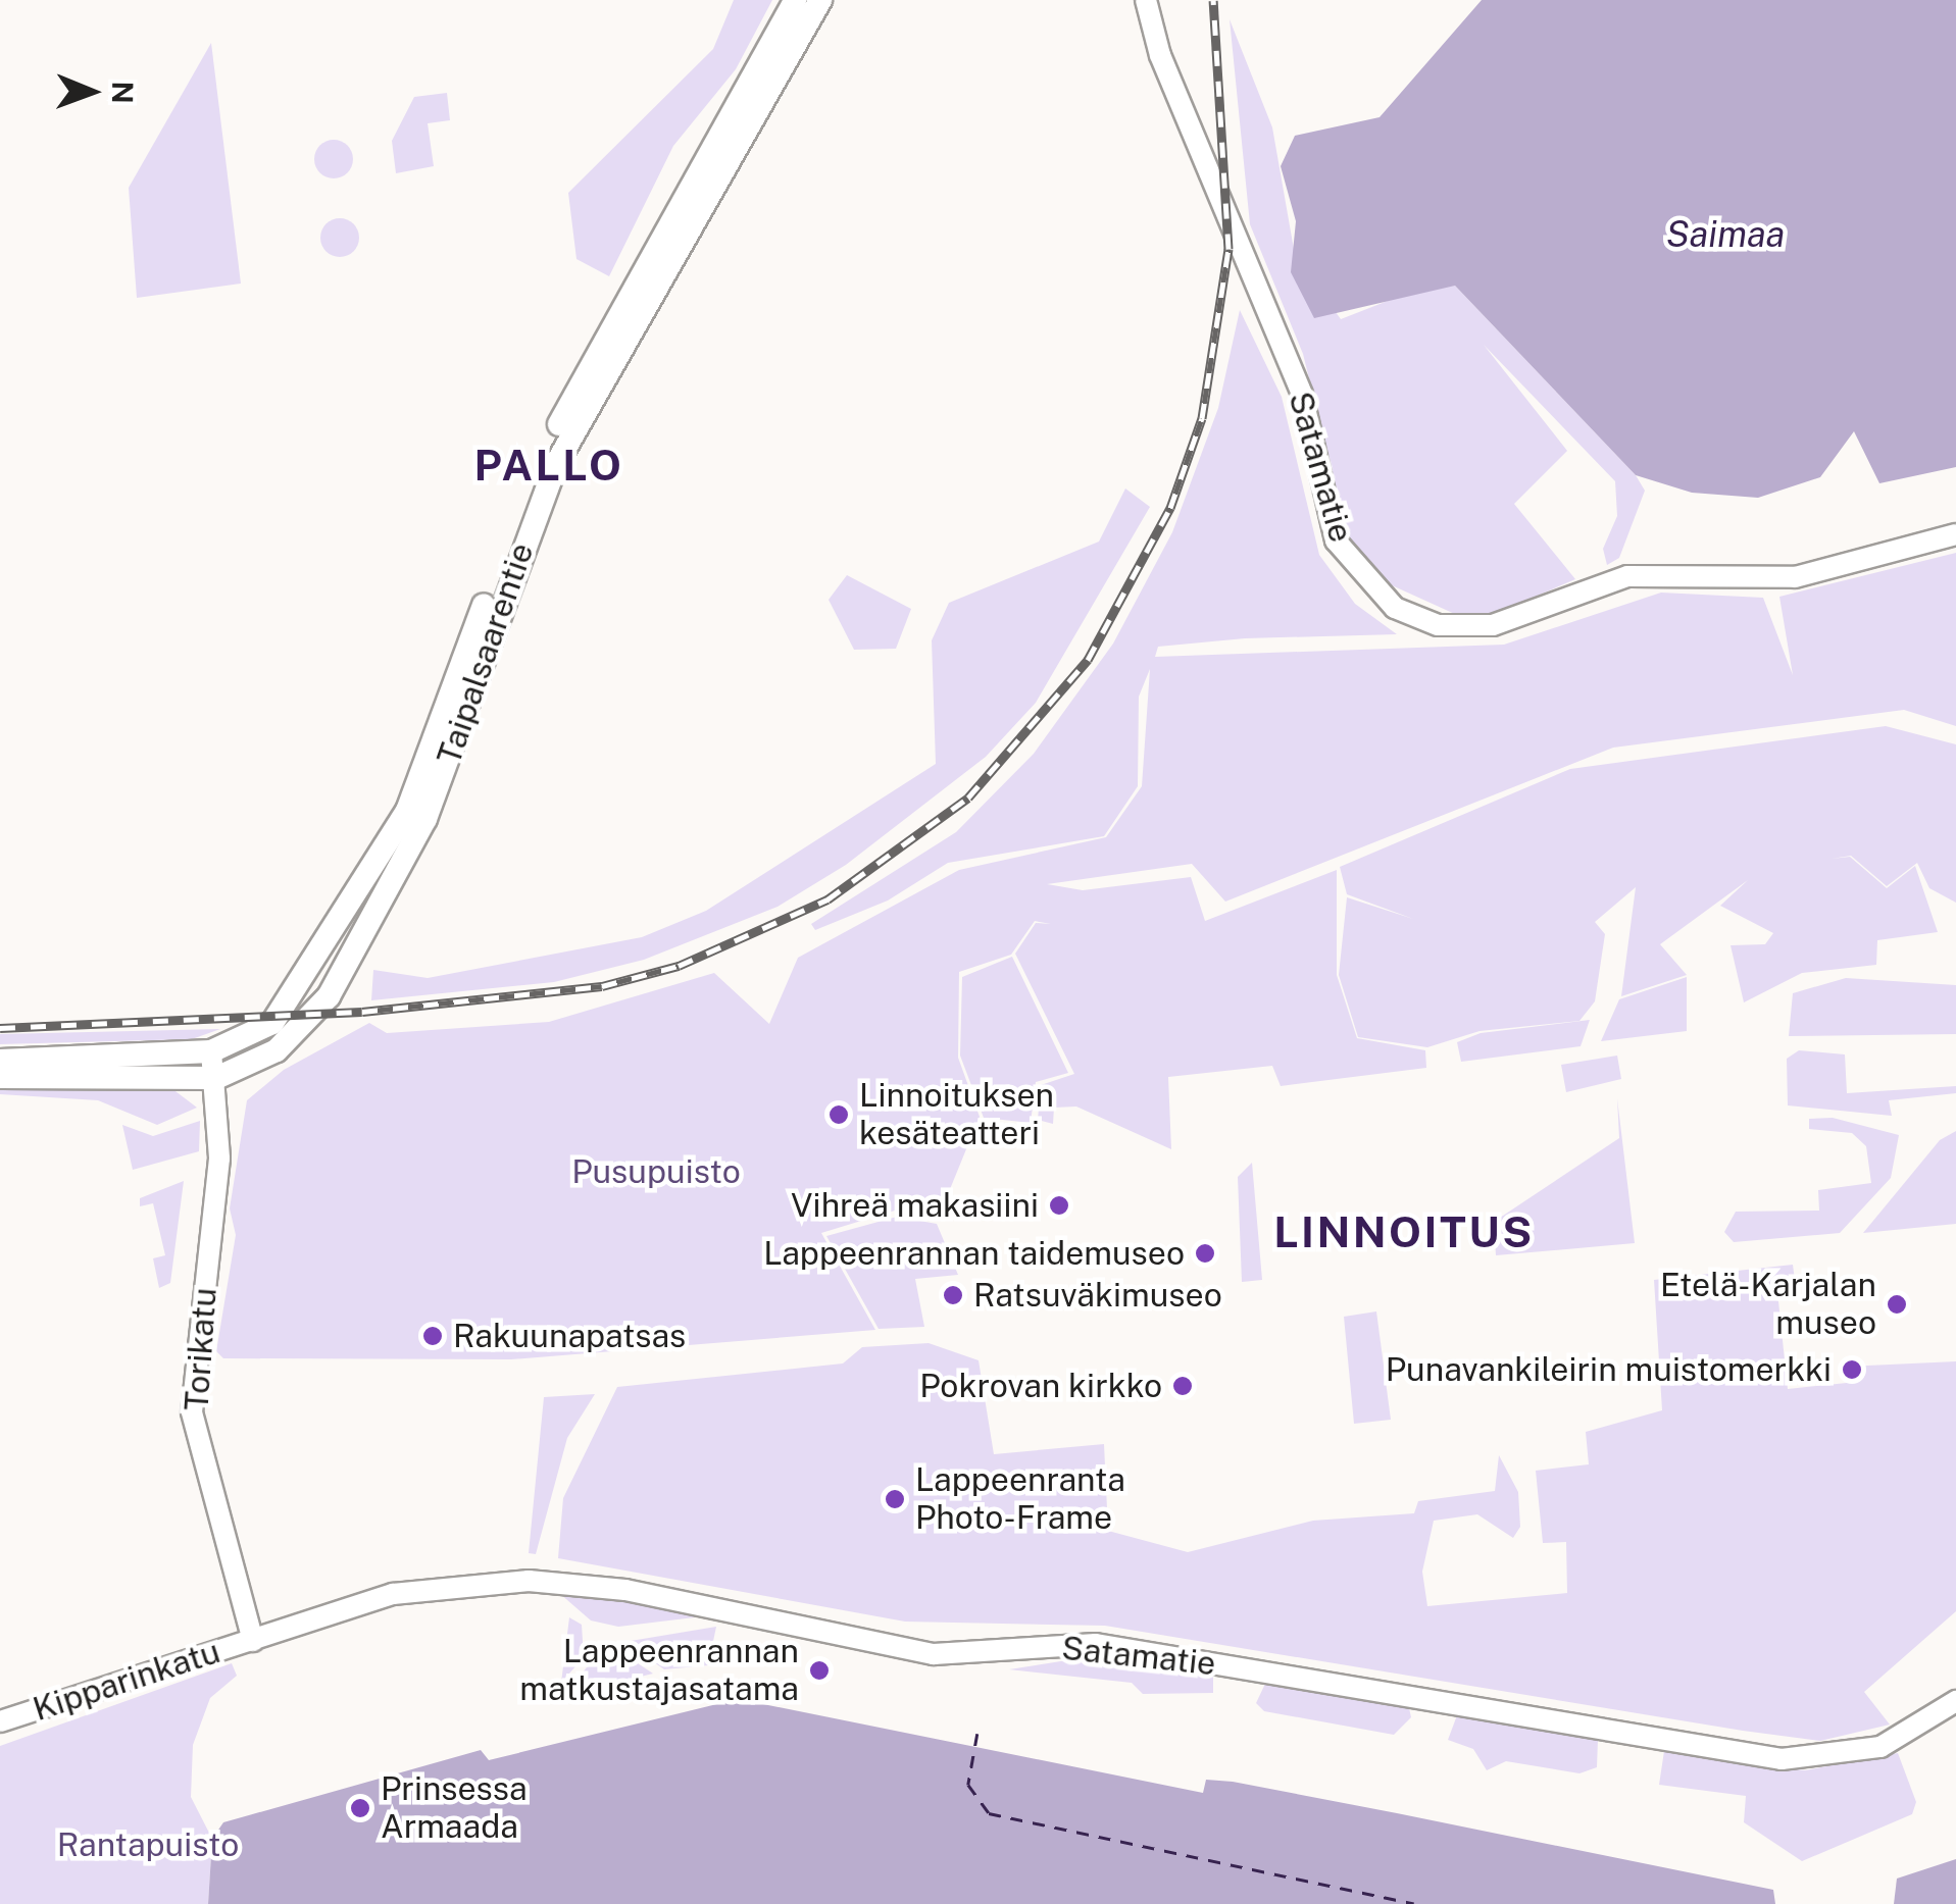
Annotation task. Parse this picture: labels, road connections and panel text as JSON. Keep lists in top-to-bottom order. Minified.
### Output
{"streets":{"main road":["Taipalsaarentie"],"street":["Satamatie","Torikatu","Kipparinkatu"]},"crossings":[["Satamatie","Torikatu"],["Satamatie","Kipparinkatu"],["Taipalsaarentie","Torikatu"],["Torikatu","Kipparinkatu"]],"districts":["PALLO","LINNOITUS"],"water":["Saimaa"],"parks":["Pusupuisto","Rantapuisto"],"places":["Linnoituksen kesäteatteri","Vihreä makasiini","Lappeenrannan taidemuseo","Ratsuväkimuseo","Etelä-Karjalan museo","Rakuunapatsas","Punavankileirin muistomerkki","Pokrovan kirkko","Lappeenranta Photo-Frame","Lappeenrannan matkustajasatama","Prinsessa Armaada"],"north":"right"}
